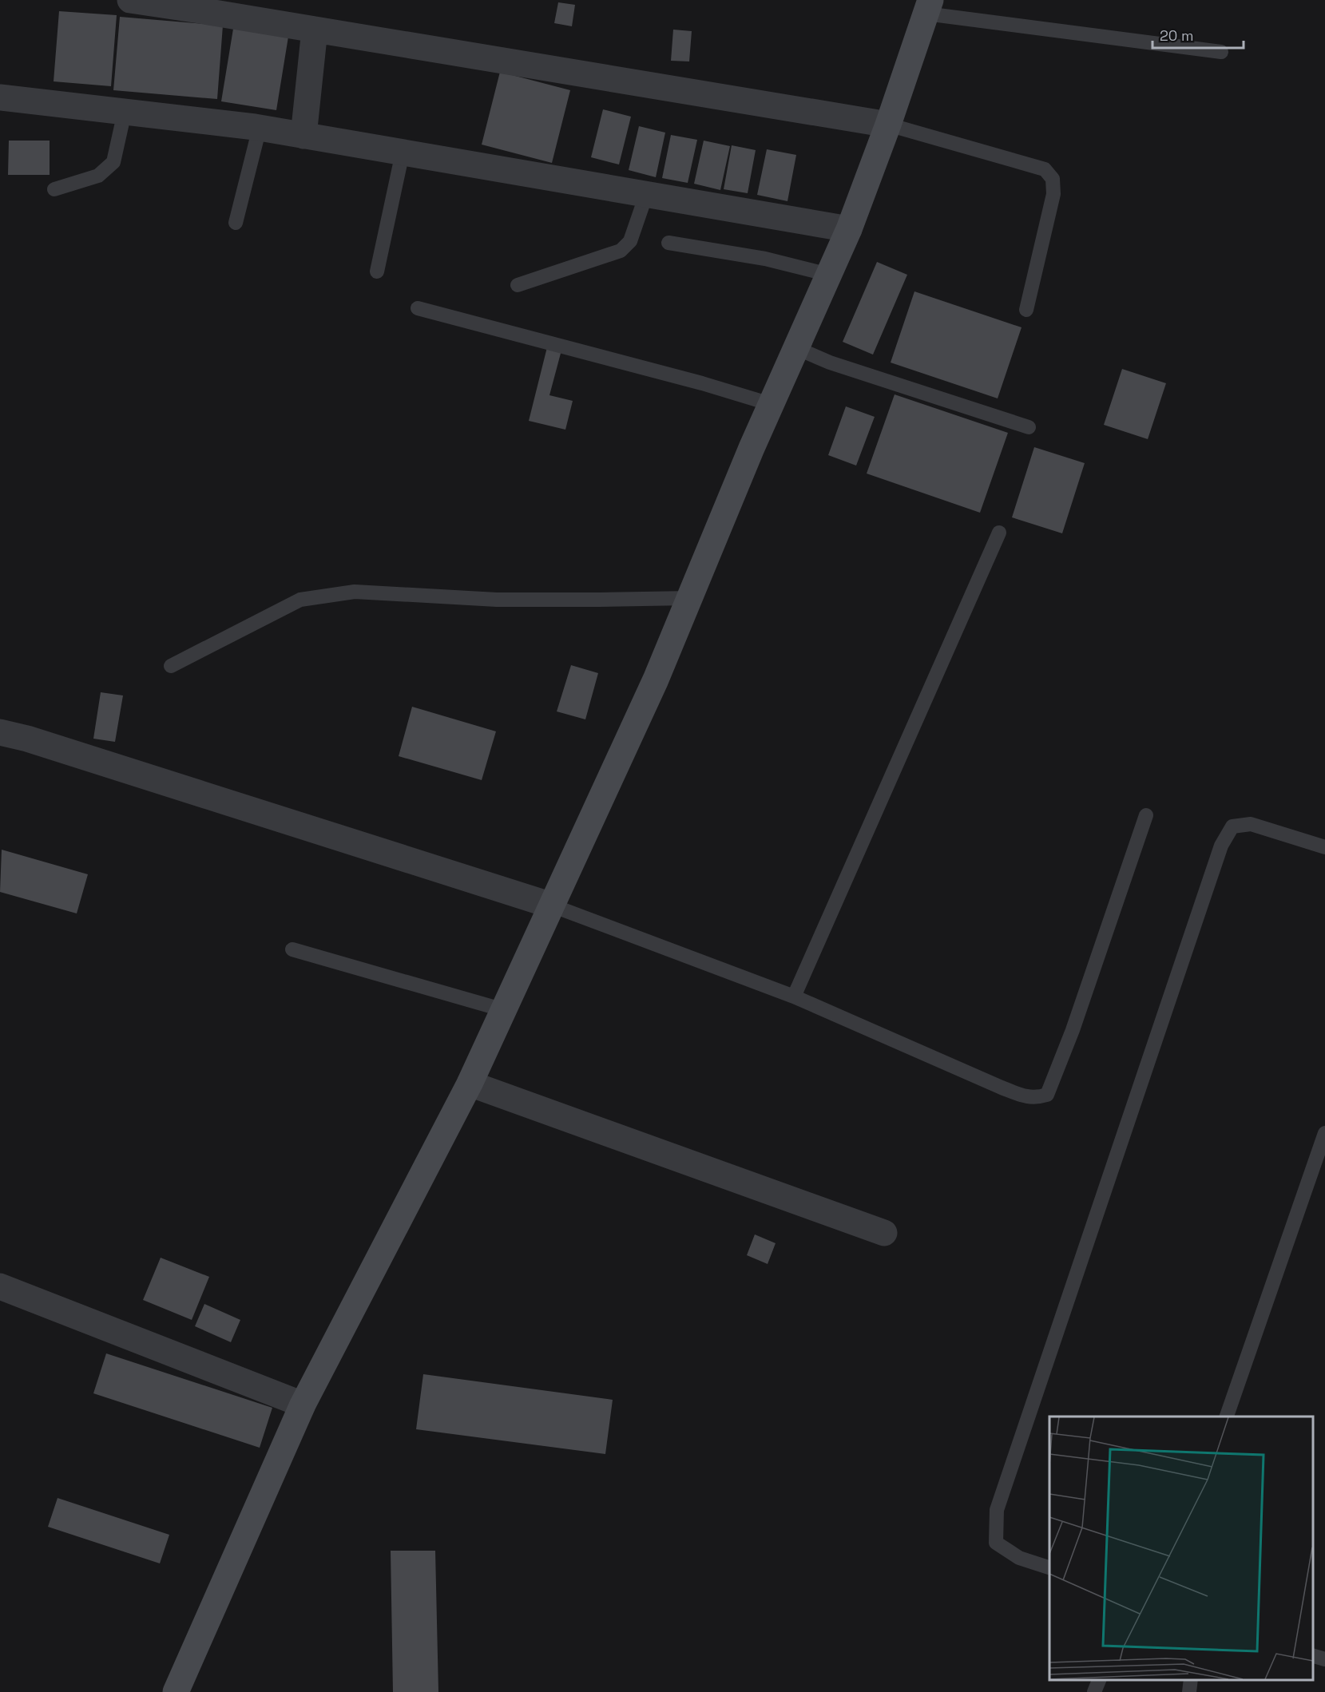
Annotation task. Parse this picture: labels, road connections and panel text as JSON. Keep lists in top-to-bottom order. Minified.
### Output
{"scale_bar":"20 m"}
